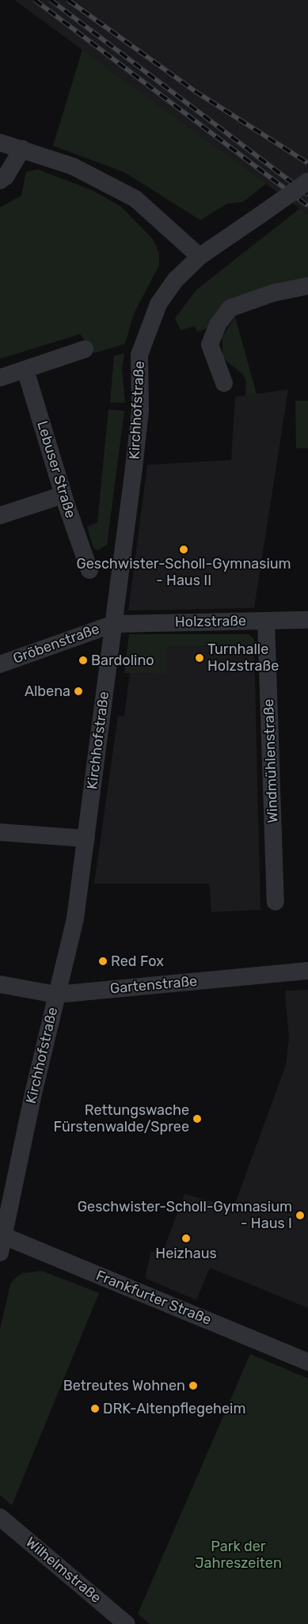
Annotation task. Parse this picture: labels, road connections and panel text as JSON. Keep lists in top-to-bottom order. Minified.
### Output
{"streets":{"street":["Kirchhofstraße","Lebuser Straße","Holzstraße","Gröbenstraße","Windmühlenstraße","Gartenstraße","Frankfurter Straße","Wilhelmstraße"]},"crossings":[["Kirchhofstraße","Holzstraße"],["Kirchhofstraße","Gröbenstraße"],["Kirchhofstraße","Gartenstraße"],["Kirchhofstraße","Frankfurter Straße"],["Holzstraße","Gröbenstraße"],["Holzstraße","Windmühlenstraße"]],"parks":["Park der Jahreszeiten"],"places":["Geschwister-Scholl-Gymnasium - Haus II","Turnhalle Holzstraße","Bardolino","Albena","Red Fox","Rettungswache Fürstenwalde/Spree","Geschwister-Scholl-Gymnasium - Haus I","Heizhaus","Betreutes Wohnen","DRK-Altenpflegeheim"]}
